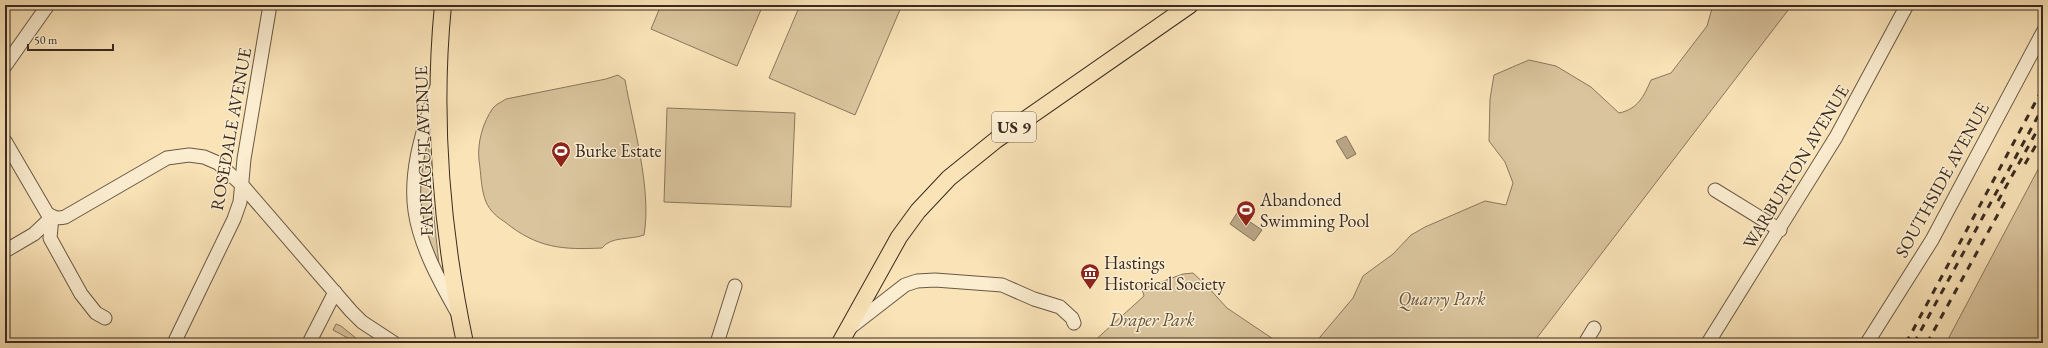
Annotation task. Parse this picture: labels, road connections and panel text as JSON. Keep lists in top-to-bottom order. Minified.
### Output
{"streets":{"main road":["US 9","FARRAGUT AVENUE"],"street":["ROSEDALE AVENUE","WARBURTON AVENUE","SOUTHSIDE AVENUE"]},"parks":["Quarry Park","Draper Park"],"places":{"sports":["Burke Estate","Abandoned Swimming Pool"],"museum":["Hastings Historical Society"]},"scale_bar":"50 m"}
